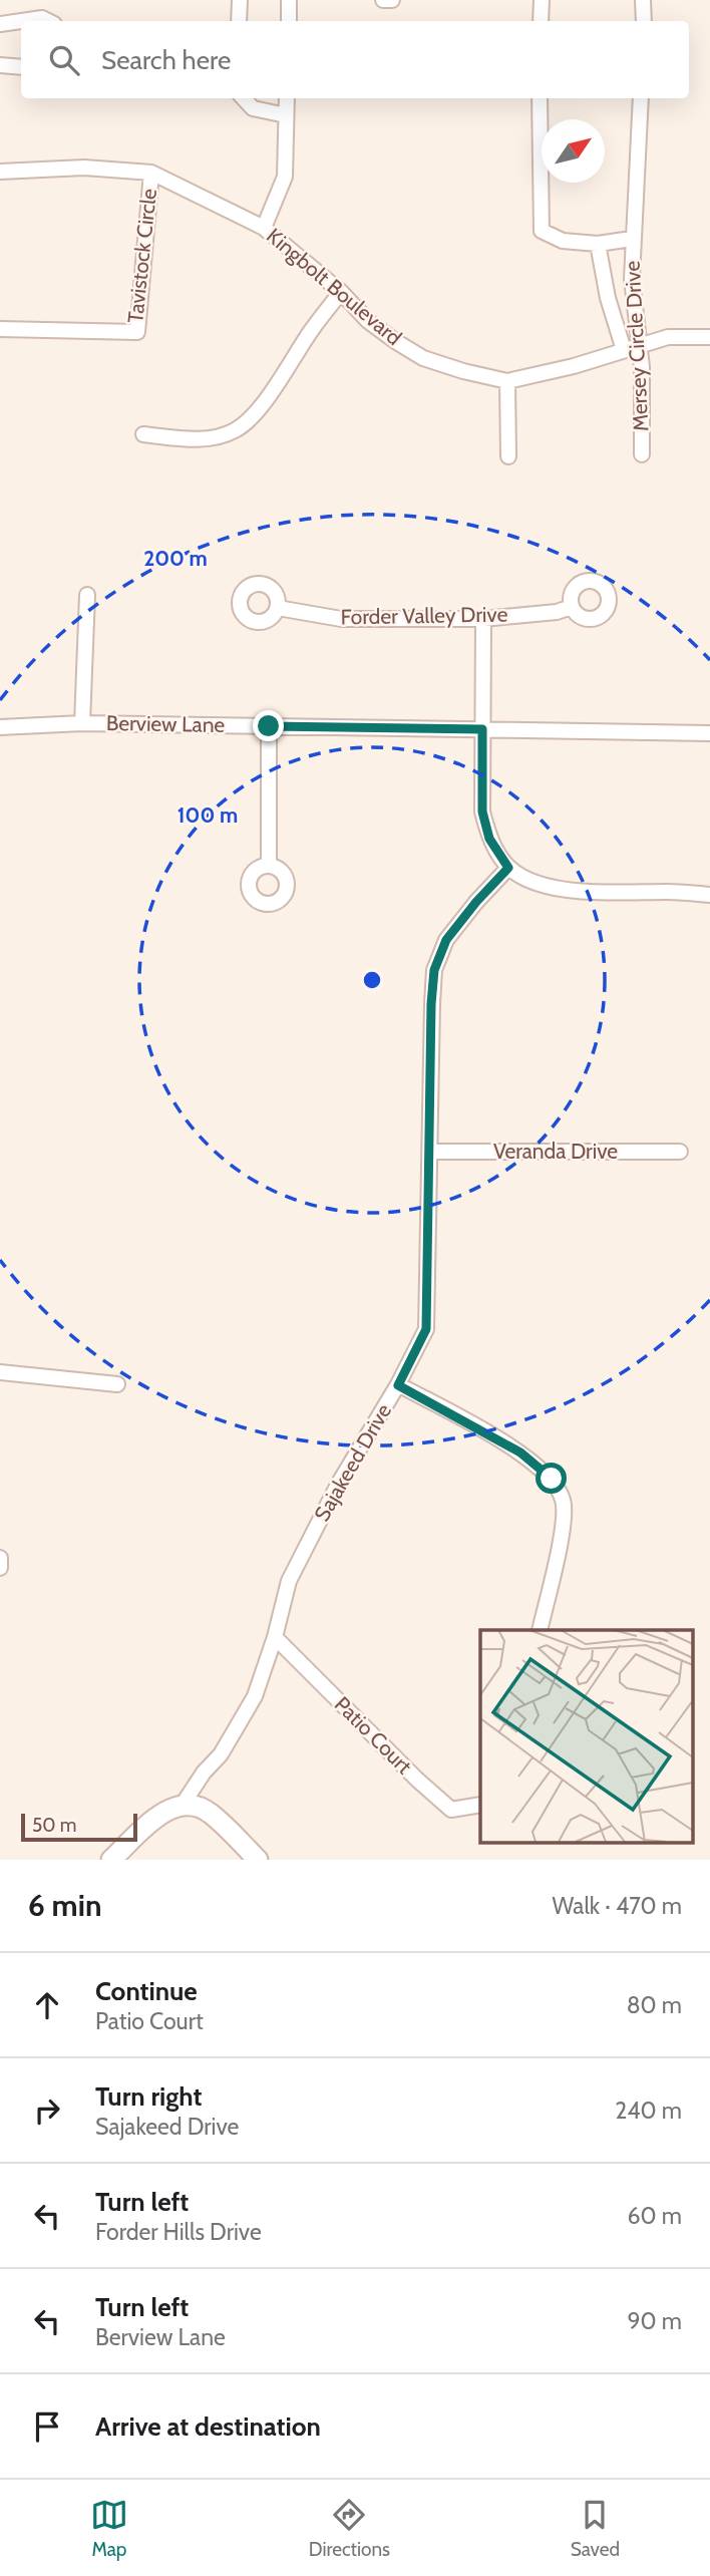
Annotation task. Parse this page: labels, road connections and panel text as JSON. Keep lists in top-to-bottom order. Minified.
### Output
{"streets":{"street":["Tavistock Circle","Kingbolt Boulevard","Mersey Circle Drive","Forder Valley Drive","Berview Lane","Veranda Drive","Sajakeed Drive","Patio Court"]},"crossings":[["Tavistock Circle","Kingbolt Boulevard"],["Kingbolt Boulevard","Mersey Circle Drive"],["Veranda Drive","Sajakeed Drive"],["Sajakeed Drive","Patio Court"]],"scale_bar":"50 m","north":"top right","page":{"search":"Search here","scale":"50 m","heading":["6 min","Walk · 470 m"],"list":[["Continue","Patio Court","80 m"],["Turn right","Sajakeed Drive","240 m"],["Turn left","Forder Hills Drive","60 m"],["Turn left","Berview Lane","90 m"],"Arrive at destination"],"nav":["Map","Directions","Saved"]},"rings":["200 m","100 m"]}
